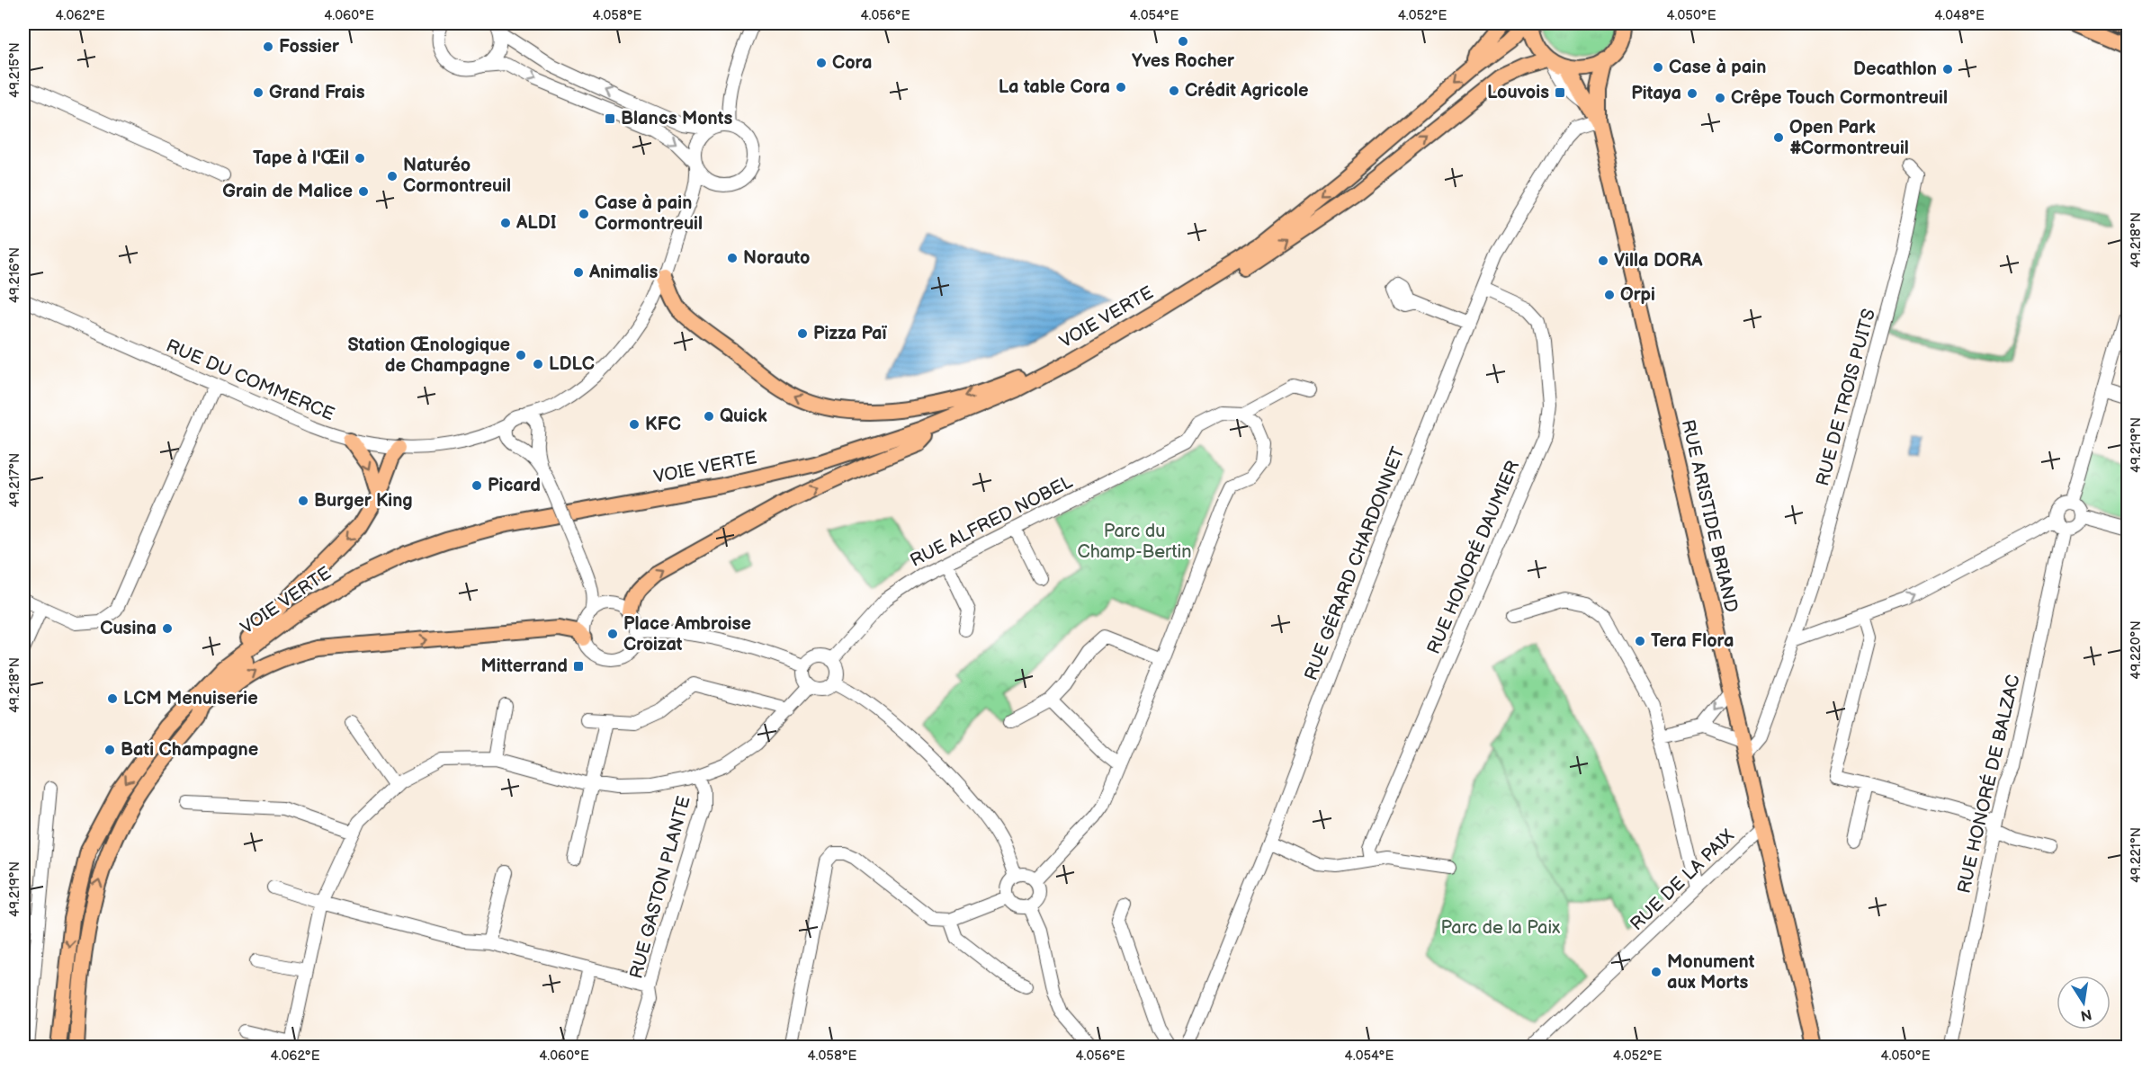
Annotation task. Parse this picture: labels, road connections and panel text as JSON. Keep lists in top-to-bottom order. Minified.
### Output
{"streets":{"main road":["VOIE VERTE","RUE ARISTIDE BRIAND"],"street":["RUE DU COMMERCE","RUE DE TROIS PUITS","RUE ALFRED NOBEL","RUE HONORÉ DAUMIER","RUE GÉRARD CHARDONNET","RUE HONORÉ DE BALZAC","RUE DE LA PAIX","RUE GASTON PLANTE"]},"crossings":[["RUE ARISTIDE BRIAND","RUE GÉRARD CHARDONNET"],["RUE ARISTIDE BRIAND","RUE DE LA PAIX"],["RUE HONORÉ DAUMIER","RUE GÉRARD CHARDONNET"]],"parks":["Parc du Champ-Bertin","Parc de la Paix"],"places":{"other":["Yves Rocher","Fossier","Cora","Case à pain","Decathlon","La table Cora","Crédit Agricole","Grand Frais","Pitaya","Crêpe Touch Cormontreuil","Open Park #Cormontreuil","Tape à l'Œil","Naturéo Cormontreuil","Grain de Malice","Case à pain Cormontreuil","ALDI","Norauto","Villa DORA","Animalis","Orpi","Pizza Paï","Station Œnologique de Champagne","LDLC","Quick","KFC","Picard","Burger King","Cusina","Place Ambroise Croizat","Tera Flora","LCM Menuiserie","Bati Champagne","Monument aux Morts"],"transit":["Louvois","Blancs Monts","Mitterrand"]},"north":"bottom","coordinates":["4.062°E","4.060°E","4.058°E","4.056°E","4.054°E","4.052°E","4.050°E","4.048°E","49.215°N","49.218°N","49.216°N","49.219°N","49.217°N","49.220°N","49.221°N"]}
